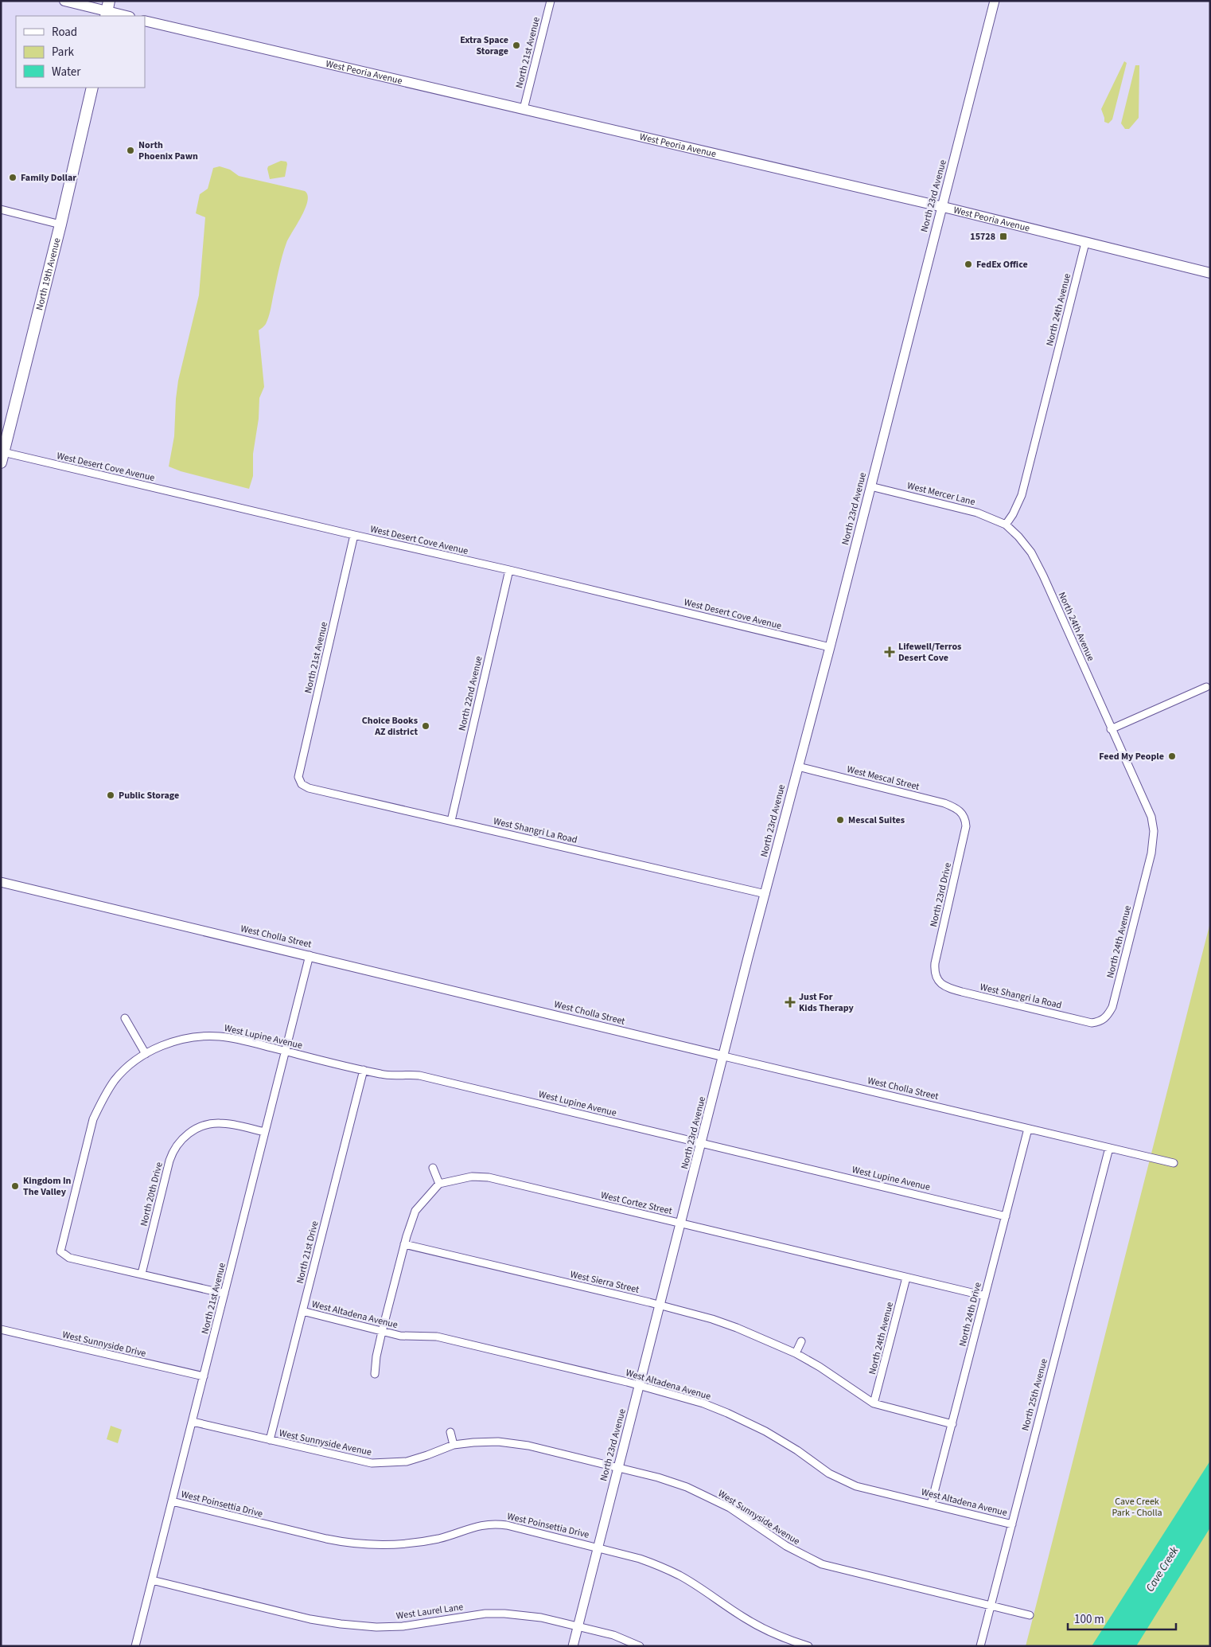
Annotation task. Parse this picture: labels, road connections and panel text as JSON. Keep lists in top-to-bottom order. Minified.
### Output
{"streets":{"main road":["West Peoria Avenue","North 19th Avenue"],"street":["North 21st Avenue","North 23rd Avenue","North 24th Avenue","West Desert Cove Avenue","West Mercer Lane","North 22nd Avenue","West Mescal Street","West Shangri La Road","North 23rd Drive","West Cholla Street","West Shangri la Road","West Lupine Avenue","North 20th Drive","West Cortez Street","North 21st Drive","West Sierra Street","West Altadena Avenue","North 24th Drive","West Sunnyside Drive","North 25th Avenue","West Sunnyside Avenue","West Poinsettia Drive","West Laurel Lane"]},"crossings":[["North 21st Avenue","West Peoria Avenue"],["North 21st Avenue","West Desert Cove Avenue"],["North 21st Avenue","West Shangri La Road"],["North 21st Avenue","West Cholla Street"],["North 21st Avenue","West Lupine Avenue"],["North 21st Avenue","North 20th Drive"],["North 21st Avenue","West Sunnyside Drive"],["North 21st Avenue","West Sunnyside Avenue"],["North 21st Avenue","West Poinsettia Drive"],["North 21st Avenue","West Laurel Lane"],["West Peoria Avenue","North 23rd Avenue"],["West Peoria Avenue","North 24th Avenue"],["North 23rd Avenue","West Desert Cove Avenue"],["North 23rd Avenue","West Mercer Lane"],["North 23rd Avenue","West Mescal Street"],["North 23rd Avenue","West Shangri La Road"],["North 23rd Avenue","West Cholla Street"],["North 23rd Avenue","West Lupine Avenue"],["North 23rd Avenue","West Cortez Street"],["North 23rd Avenue","West Sierra Street"],["North 23rd Avenue","West Altadena Avenue"],["North 23rd Avenue","West Sunnyside Avenue"],["North 23rd Avenue","West Poinsettia Drive"],["North 23rd Avenue","West Laurel Lane"],["North 19th Avenue","West Desert Cove Avenue"],["North 24th Avenue","West Mercer Lane"],["North 24th Avenue","West Shangri la Road"],["North 24th Avenue","West Cortez Street"],["North 24th Avenue","West Sierra Street"],["West Desert Cove Avenue","North 22nd Avenue"],["North 22nd Avenue","West Shangri La Road"],["West Mescal Street","North 23rd Drive"],["North 23rd Drive","West Shangri la Road"],["West Cholla Street","North 24th Drive"],["West Cholla Street","North 25th Avenue"],["West Lupine Avenue","North 20th Drive"],["West Lupine Avenue","North 21st Drive"],["West Lupine Avenue","North 24th Drive"],["West Cortez Street","North 24th Drive"],["North 21st Drive","West Altadena Avenue"],["North 21st Drive","West Sunnyside Avenue"],["West Sierra Street","North 24th Drive"],["West Altadena Avenue","North 24th Drive"],["West Altadena Avenue","North 25th Avenue"],["North 25th Avenue","West Sunnyside Avenue"]],"water":["Cave Creek"],"parks":["Cave Creek Park - Cholla"],"places":{"other":["Extra Space Storage","North Phoenix Pawn","Family Dollar","FedEx Office","Choice Books AZ district","Feed My People","Public Storage","Mescal Suites","Kingdom In The Valley"],"transit":["15728"],"health":["Lifewell/Terros Desert Cove","Just For Kids Therapy"]},"legend":["Road","Park","Water"],"scale_bar":"100 m"}
